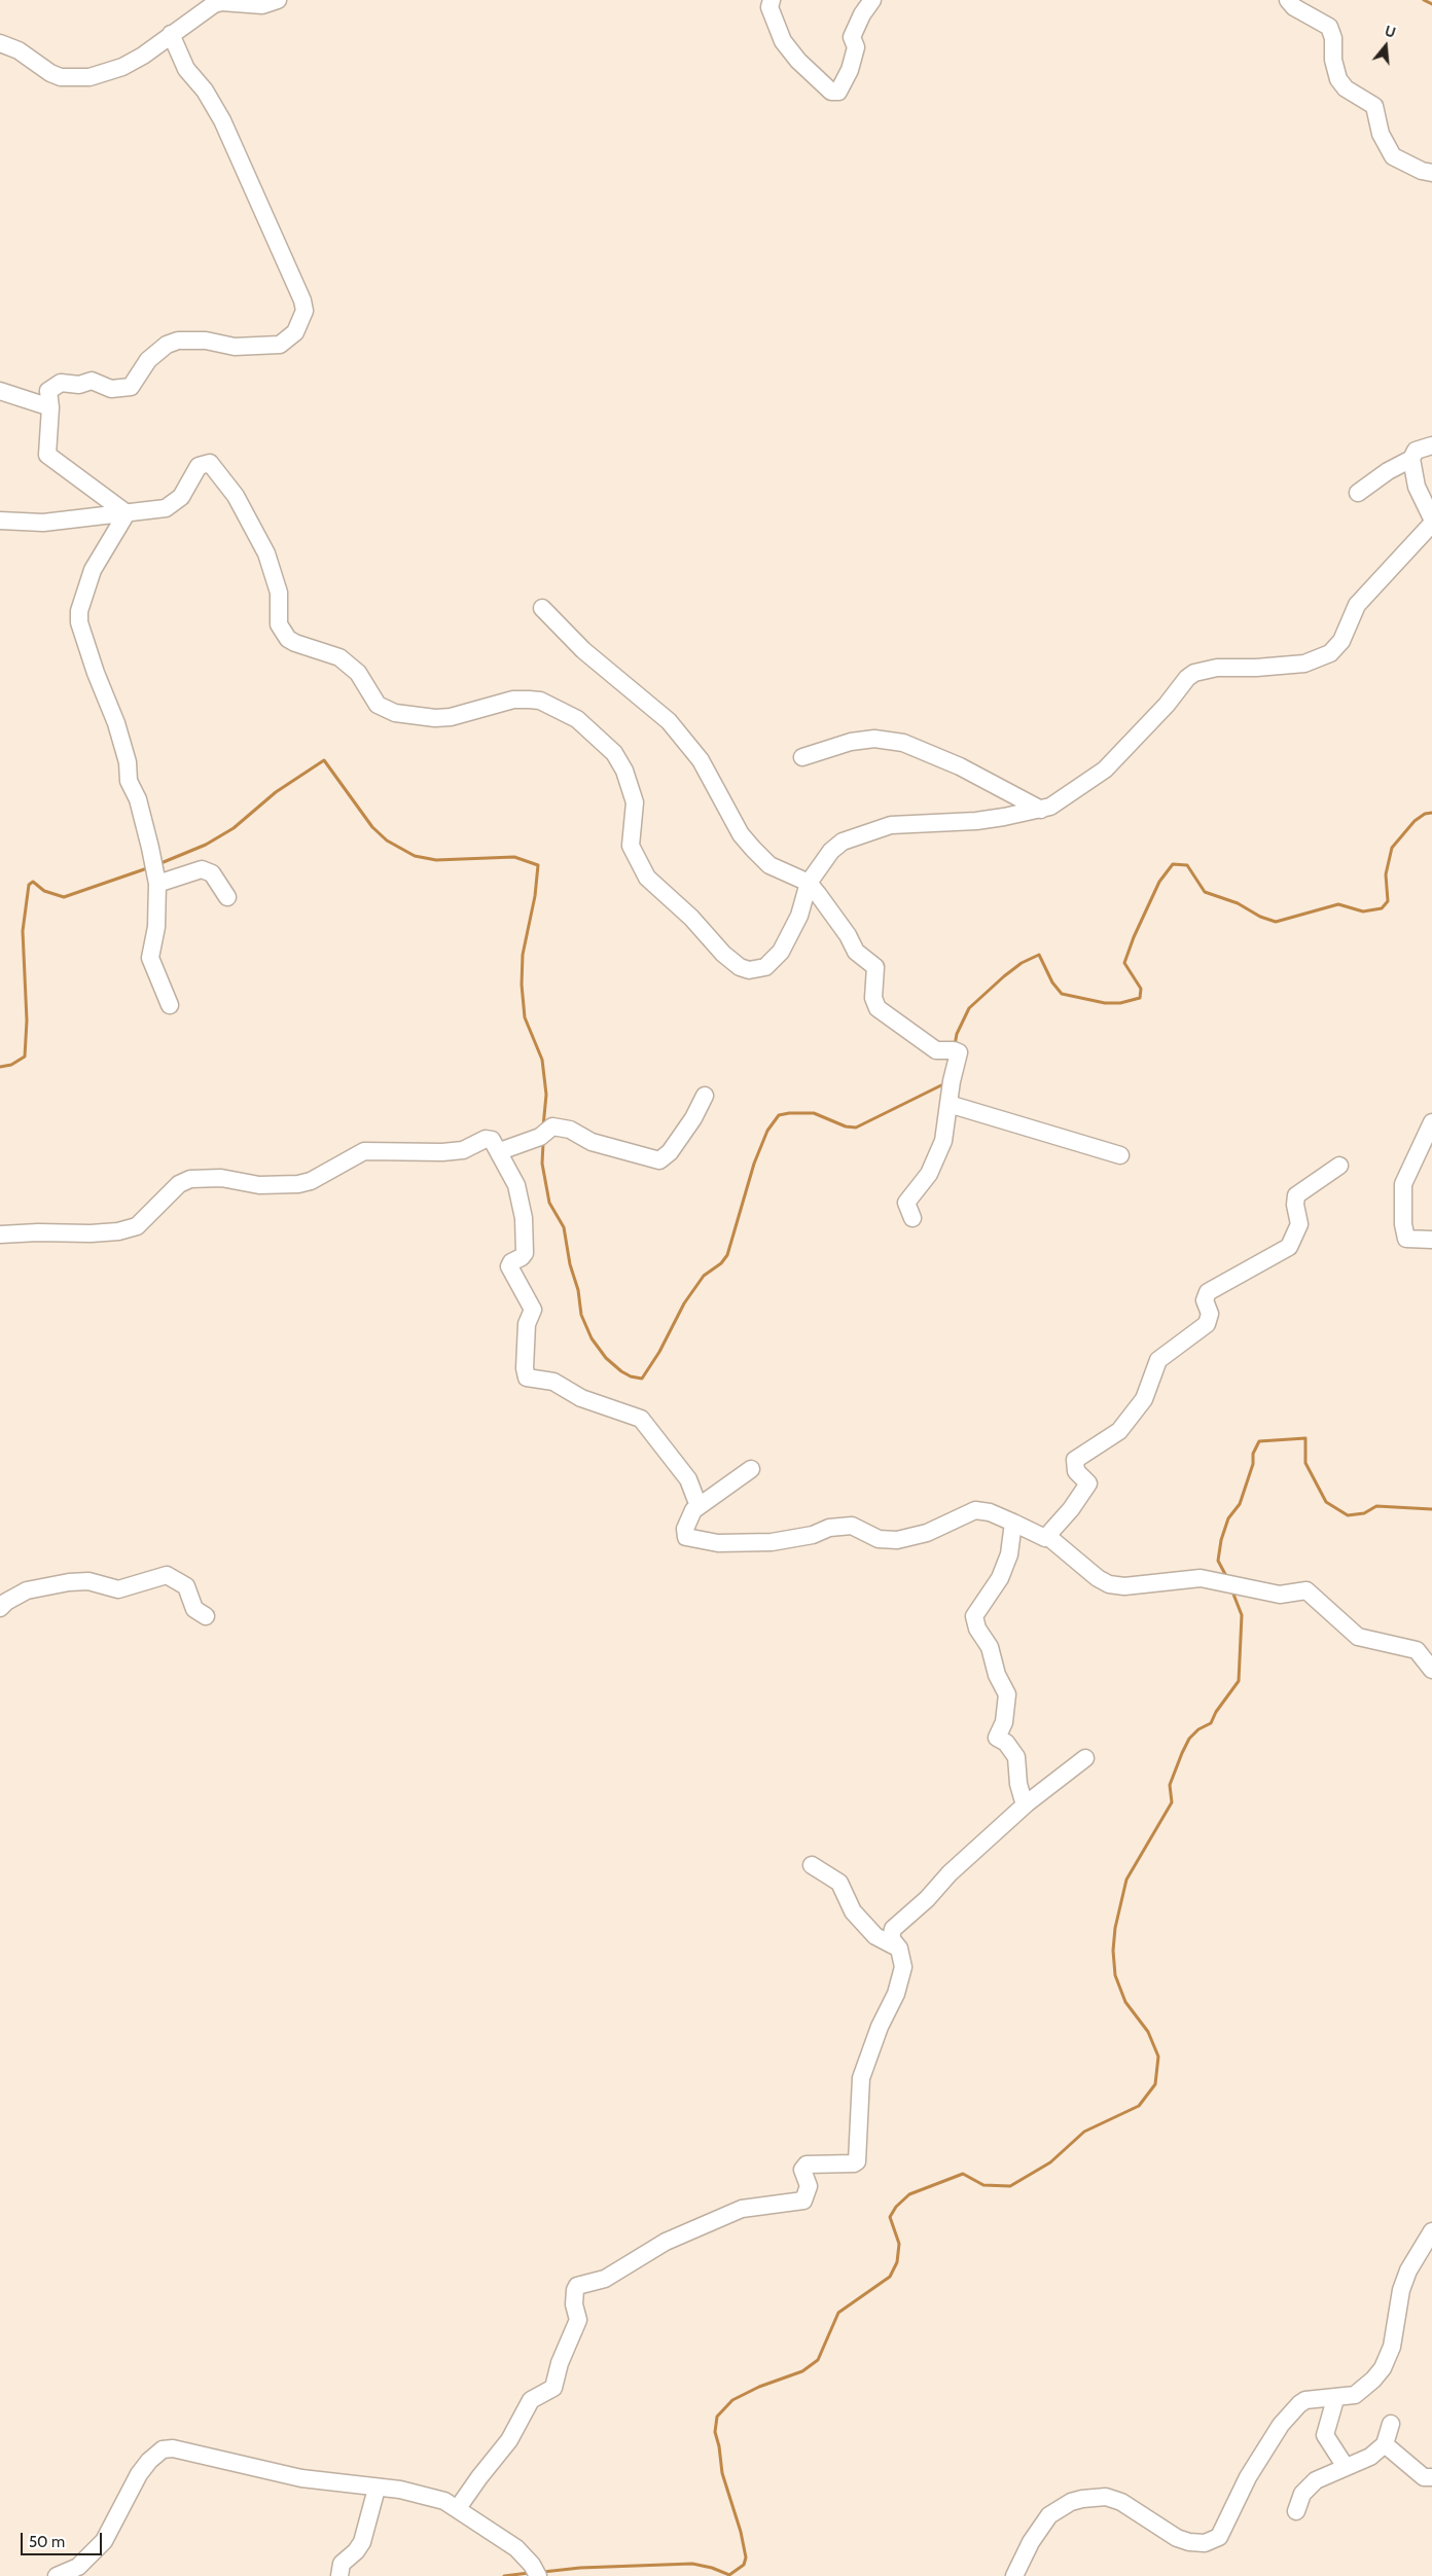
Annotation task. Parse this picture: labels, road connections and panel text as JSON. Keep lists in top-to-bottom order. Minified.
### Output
{"scale_bar":"50 m","north":"top"}
